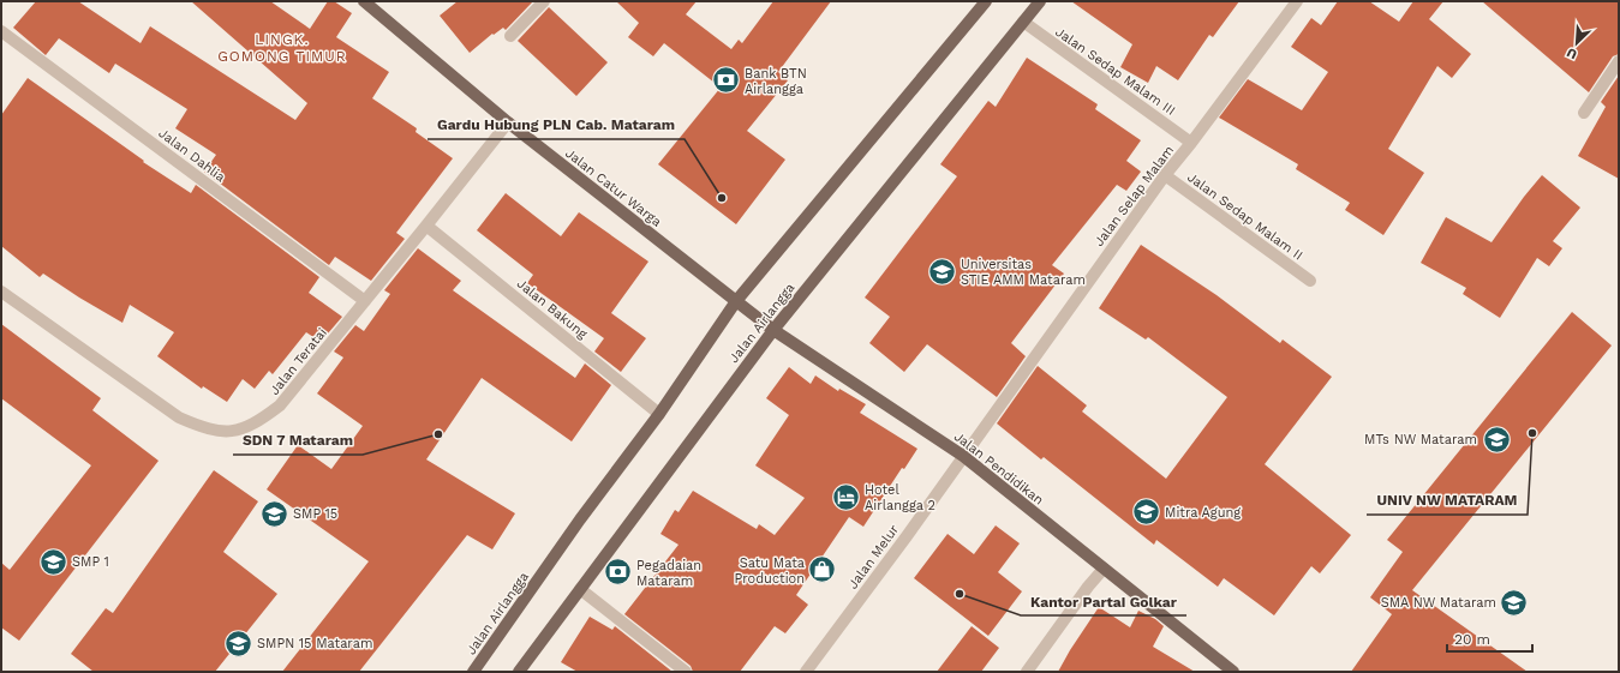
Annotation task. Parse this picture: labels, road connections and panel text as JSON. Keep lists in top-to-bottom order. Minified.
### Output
{"streets":{"main road":["Jalan Catur Warga","Jalan Airlangga","Jalan Pendidikan"],"street":["Jalan Sedap Malam III","Jalan Dahlia","Jalan Selap Malam","Jalan Sedap Malam II","Jalan Bakung","Jalan Teratai","Jalan Melur"]},"crossings":[["Jalan Sedap Malam III","Jalan Selap Malam"],["Jalan Sedap Malam III","Jalan Airlangga"],["Jalan Dahlia","Jalan Teratai"],["Jalan Catur Warga","Jalan Airlangga"],["Jalan Catur Warga","Jalan Teratai"],["Jalan Catur Warga","Jalan Pendidikan"],["Jalan Selap Malam","Jalan Sedap Malam II"],["Jalan Selap Malam","Jalan Pendidikan"],["Jalan Selap Malam","Jalan Melur"],["Jalan Bakung","Jalan Airlangga"],["Jalan Bakung","Jalan Teratai"],["Jalan Airlangga","Jalan Pendidikan"],["Jalan Pendidikan","Jalan Melur"]],"districts":["LINGK. GOMONG TIMUR"],"places":{"bank":["Bank BTN Airlangga","Pegadaian Mataram"],"other":["Gardu Hubung PLN Cab. Mataram","UNIV NW MATARAM","SDN 7 Mataram","Kantor Partai Golkar"],"school or university":["Universitas STIE AMM Mataram","MTs NW Mataram","Mitra Agung","SMP 15","SMP 1","SMA NW Mataram","SMPN 15 Mataram"],"hotel":["Hotel Airlangga 2"],"shop":["Satu Mata Production"]},"scale_bar":"20 m","north":"bottom left"}
